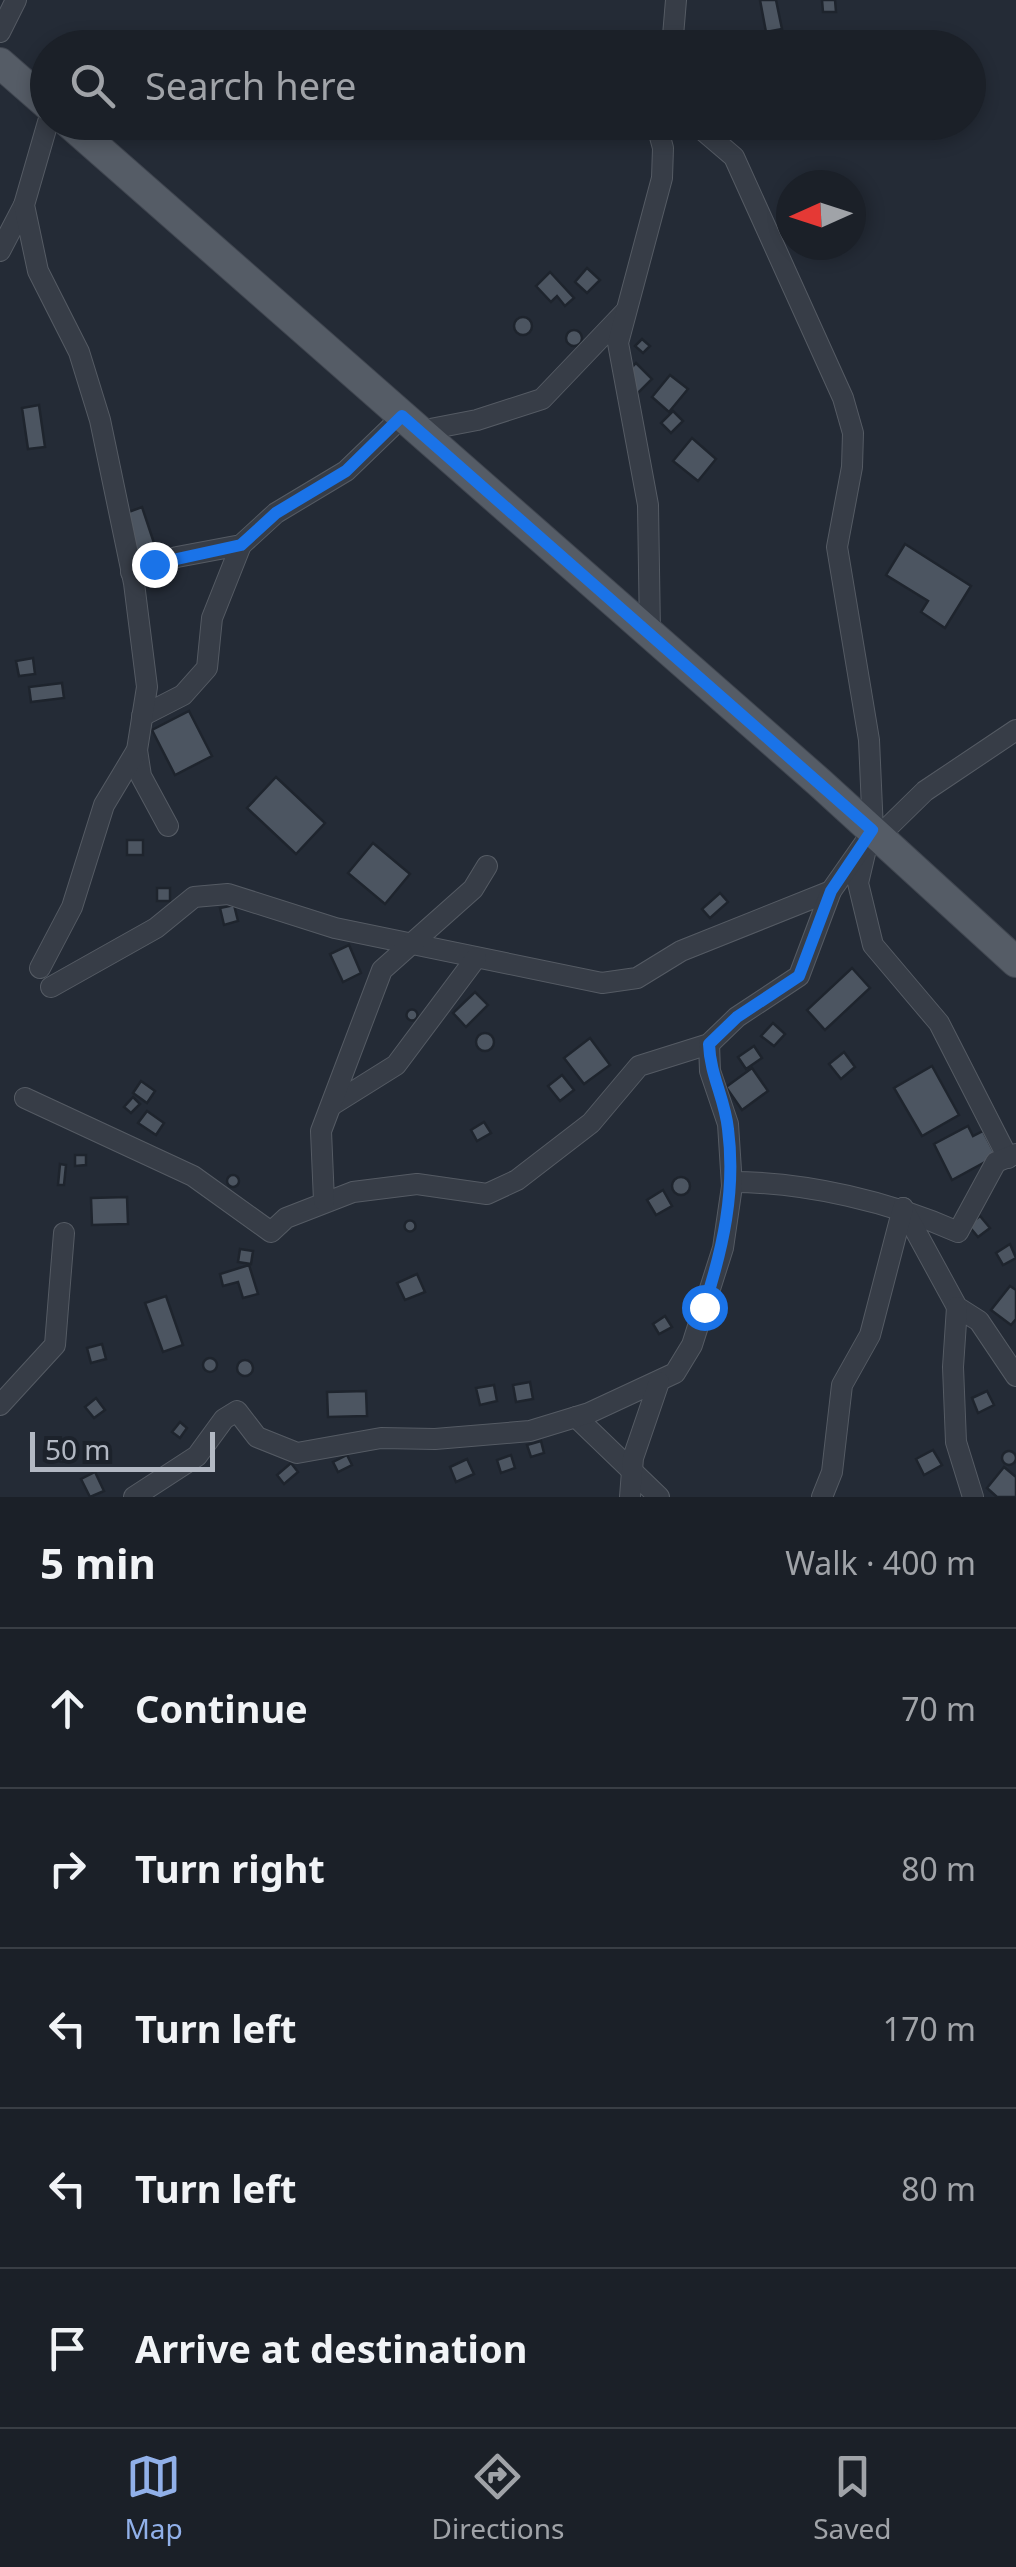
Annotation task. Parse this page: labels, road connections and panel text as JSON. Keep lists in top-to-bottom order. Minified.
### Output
{"scale_bar":"50 m","north":"left","page":{"search":"Search here","scale":"50 m","heading":["5 min","Walk · 400 m"],"list":[["Continue","70 m"],["Turn right","80 m"],["Turn left","170 m"],["Turn left","80 m"],"Arrive at destination"],"nav":["Map","Directions","Saved"]}}
